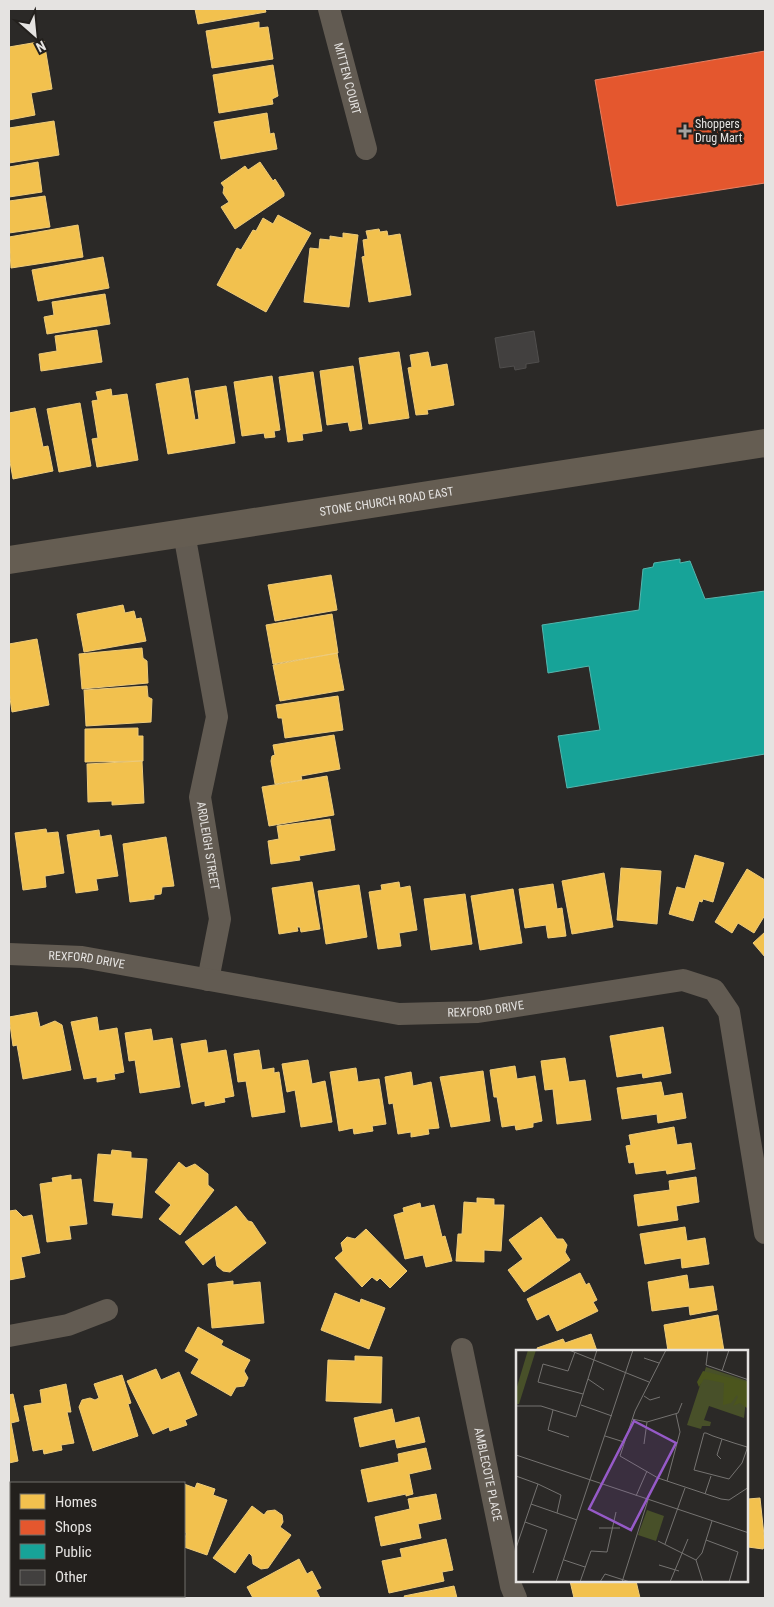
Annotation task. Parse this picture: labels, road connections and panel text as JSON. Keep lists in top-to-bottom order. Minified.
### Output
{"streets":{"main road":["STONE CHURCH ROAD EAST"],"street":["MITTEN COURT","ARDLEIGH STREET","REXFORD DRIVE","AMBLECOTE PLACE"]},"crossings":[["STONE CHURCH ROAD EAST","ARDLEIGH STREET"],["ARDLEIGH STREET","REXFORD DRIVE"]],"places":{"health":["Shoppers Drug Mart"]},"legend":["Homes","Shops","Public","Other"],"north":"bottom right"}
